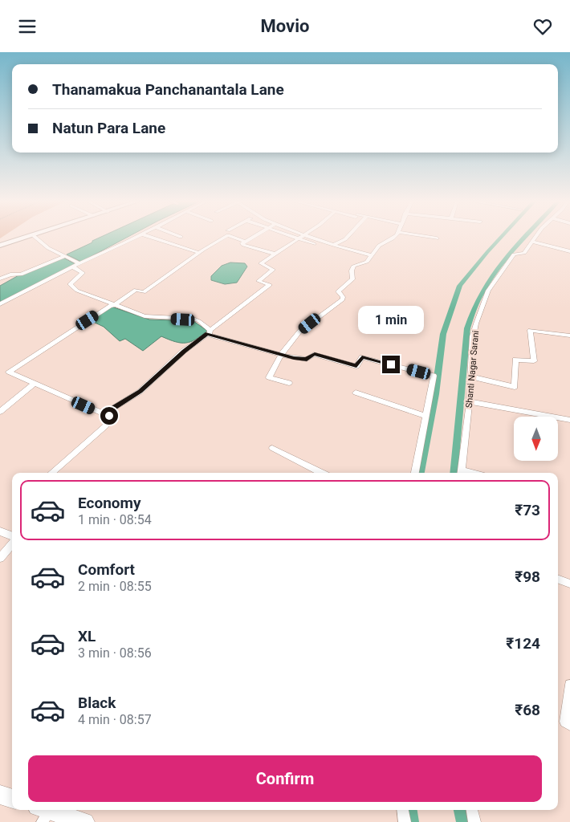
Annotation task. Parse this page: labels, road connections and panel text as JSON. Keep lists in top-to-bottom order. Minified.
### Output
{"streets":{"street":["Shanti Nagar Sarani"]},"north":"bottom","page":{"header":"Movio","banner":["Thanamakua Panchanantala Lane","Natun Para Lane"],"bubble":"1 min","list":[{"name":"Economy","note":"1 min · 08:54","value":"₹73"},{"name":"Comfort","note":"2 min · 08:55","value":"₹98"},{"name":"XL","note":"3 min · 08:56","value":"₹124"},{"name":"Black","note":"4 min · 08:57","value":"₹68"}],"buttons":"Confirm"}}
